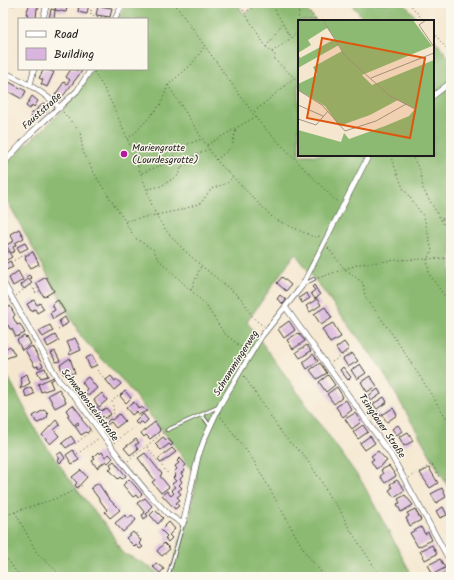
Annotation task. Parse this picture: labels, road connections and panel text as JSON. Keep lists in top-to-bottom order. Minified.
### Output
{"streets":{"street":["Fauststraße","Schrammingerweg","Schwedensteinstraße","Tsingtauer Straße"]},"crossings":[["Schrammingerweg","Schwedensteinstraße"],["Schrammingerweg","Tsingtauer Straße"]],"places":["Mariengrotte (Lourdesgrotte)"],"legend":["Road","Building"]}
